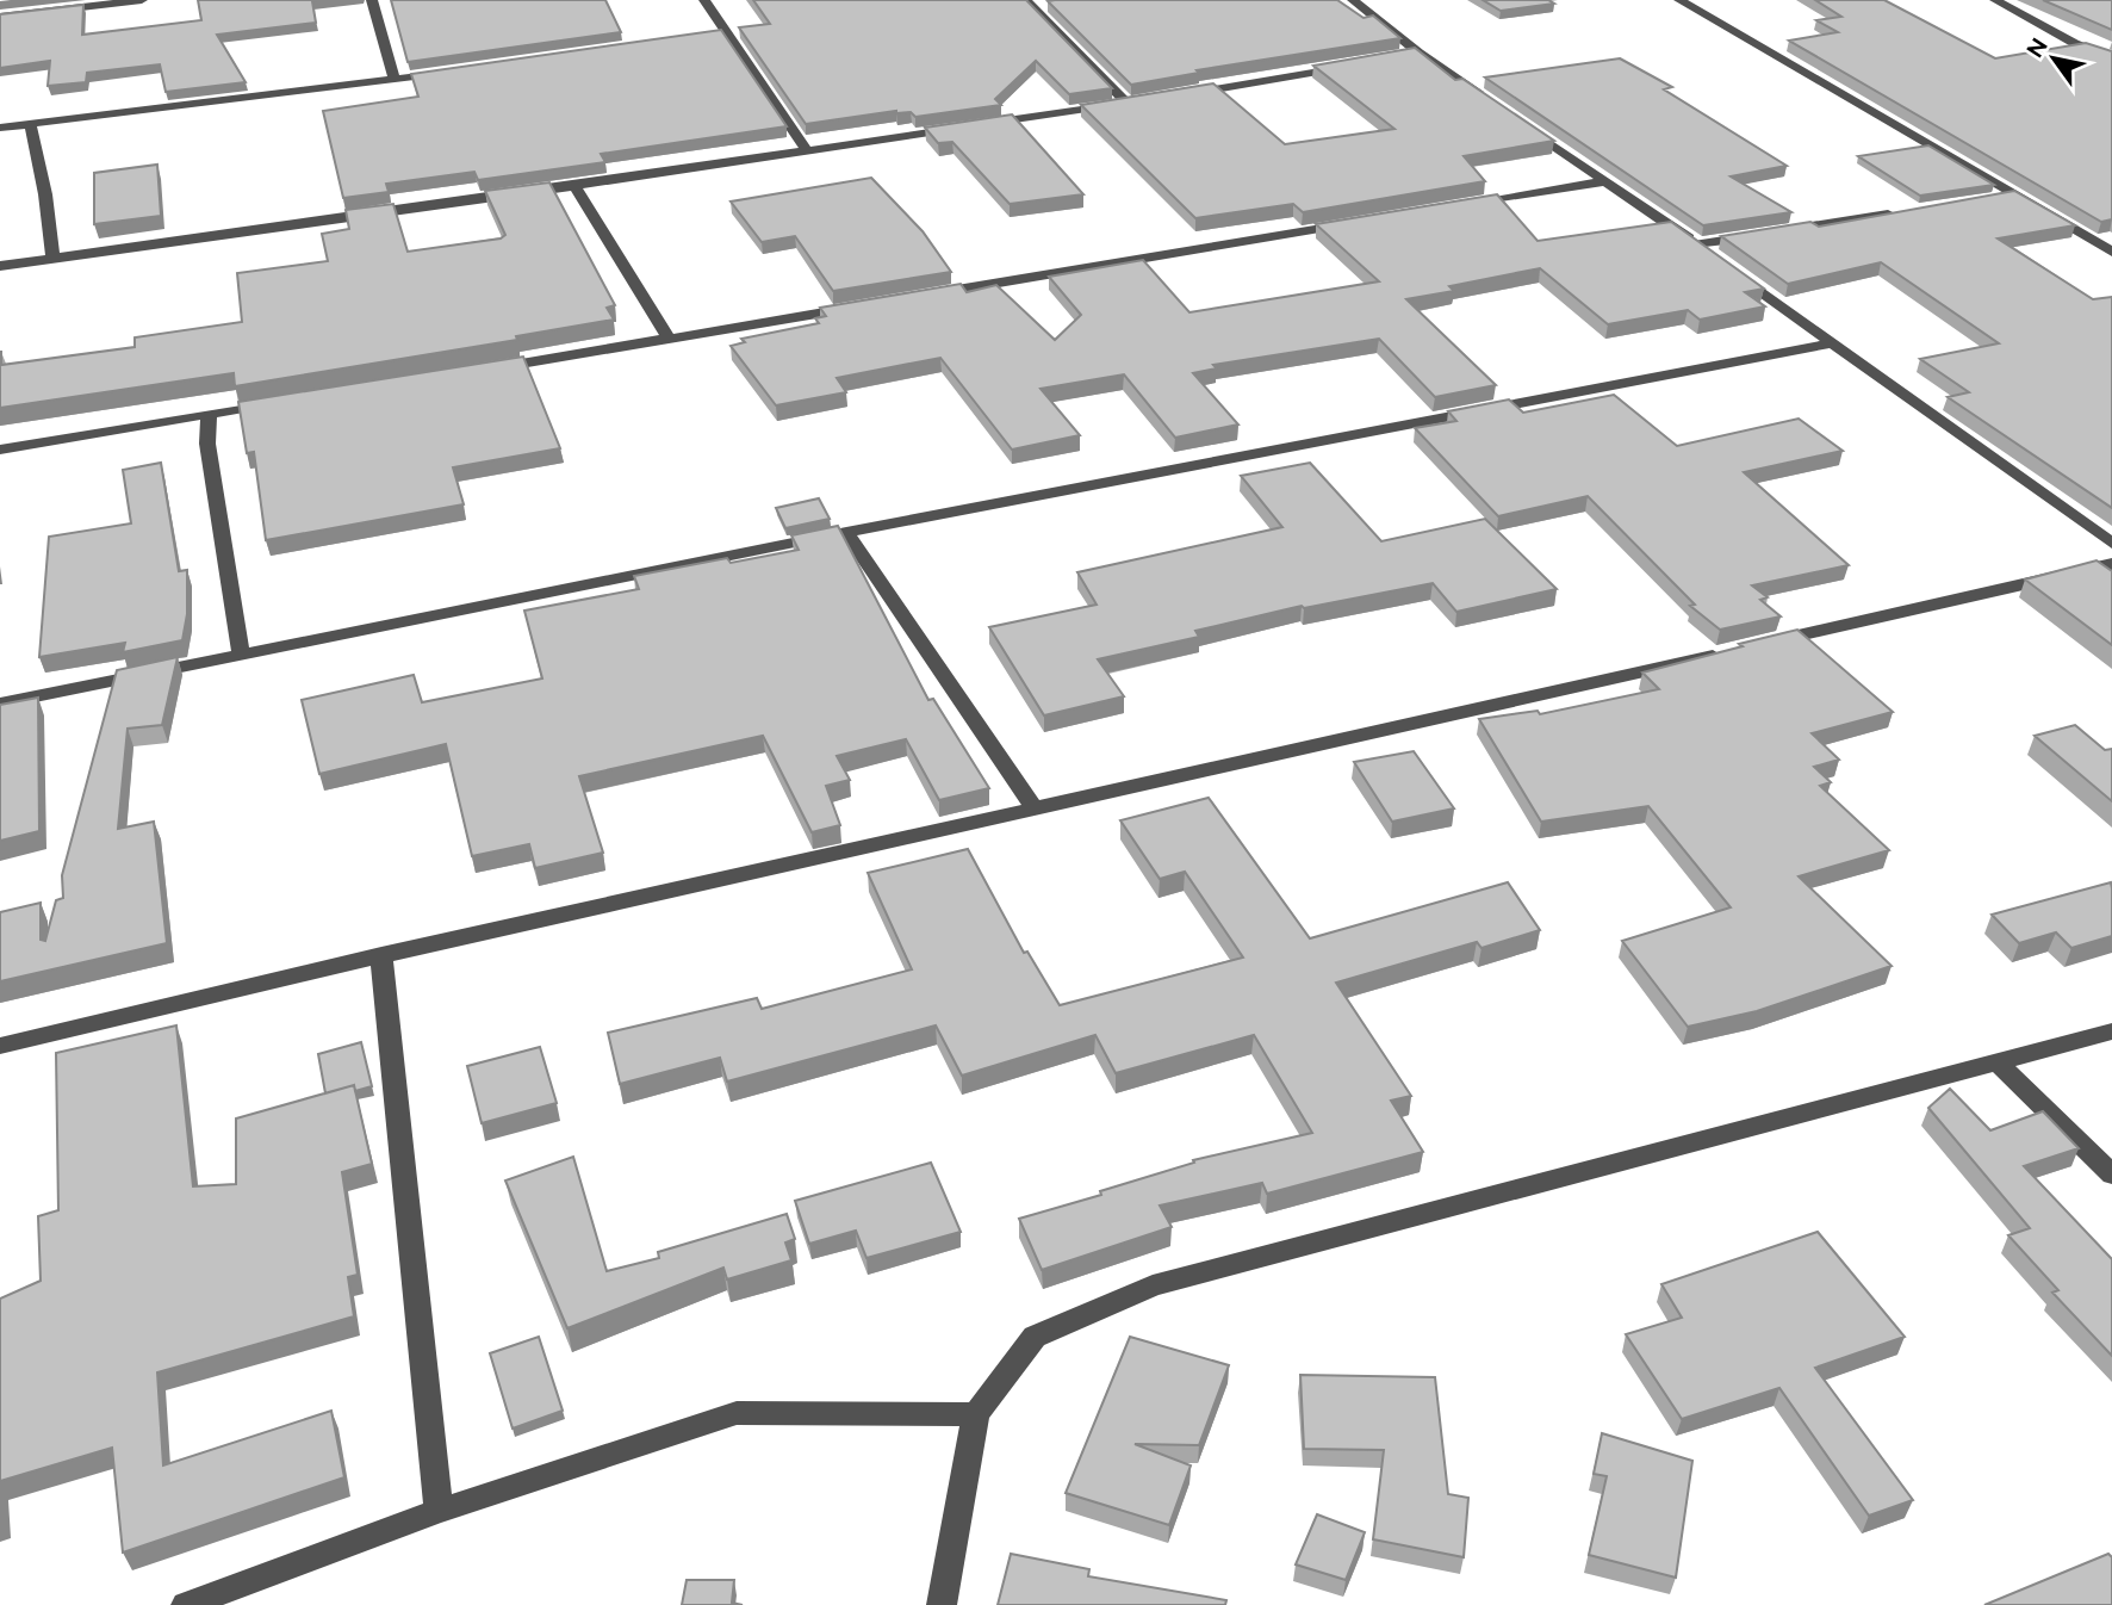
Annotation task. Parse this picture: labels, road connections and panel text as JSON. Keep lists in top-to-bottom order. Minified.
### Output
{"north":"top left"}
